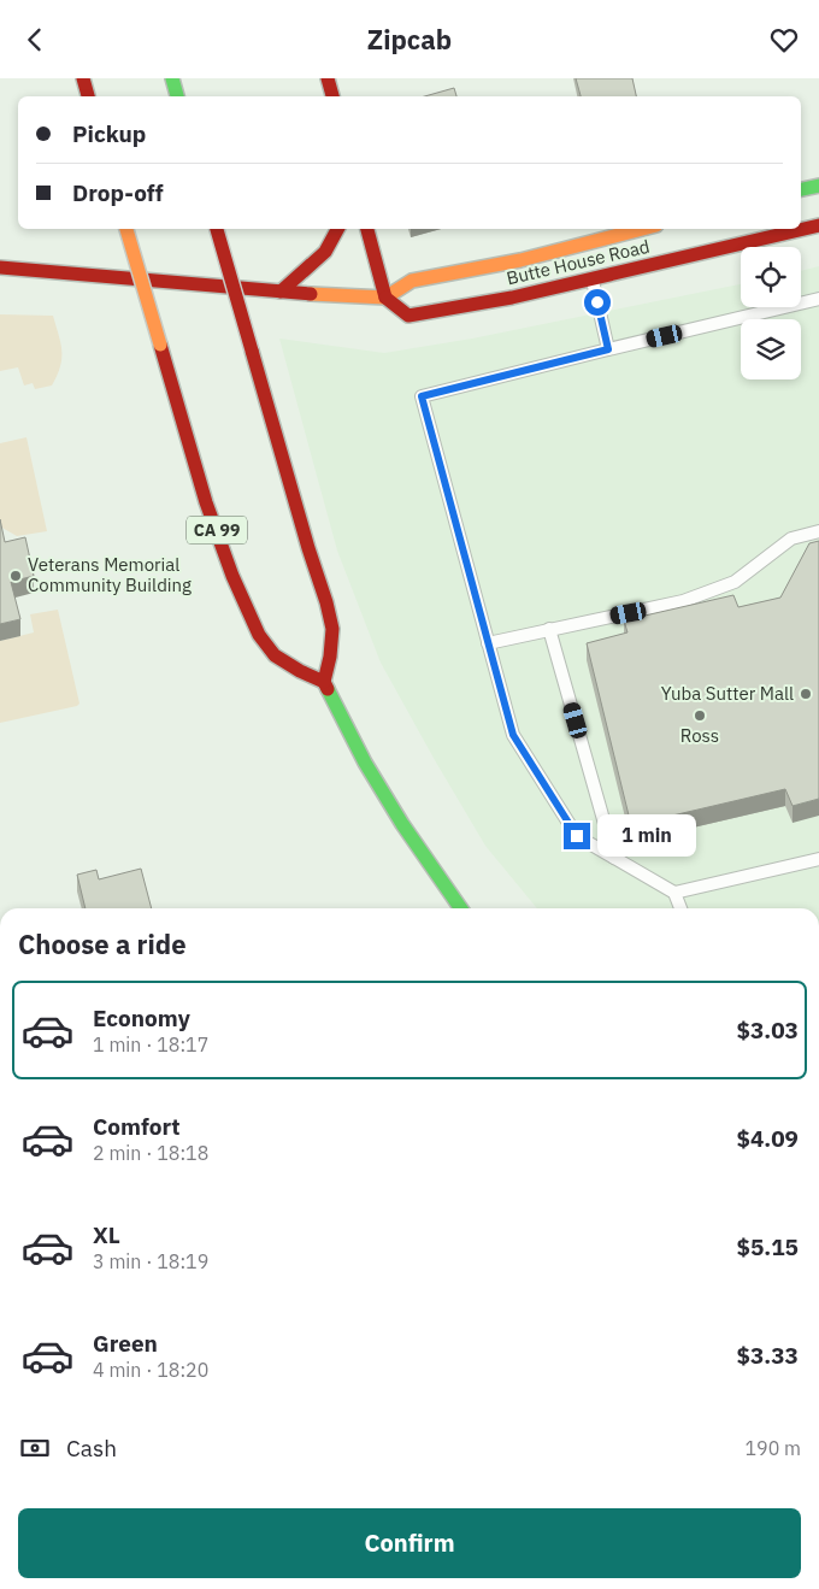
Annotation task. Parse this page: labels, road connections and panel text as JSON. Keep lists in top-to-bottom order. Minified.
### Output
{"streets":{"main road":["Butte House Road","CA 99"]},"places":["Veterans Memorial Community Building","Yuba Sutter Mall","Ross"],"page":{"header":"Zipcab","banner":["Pickup","Drop-off"],"bubble":"1 min","heading":"Choose a ride","list":[{"name":"Economy","note":"1 min · 18:17","value":"$3.03"},{"name":"Comfort","note":"2 min · 18:18","value":"$4.09"},{"name":"XL","note":"3 min · 18:19","value":"$5.15"},{"name":"Green","note":"4 min · 18:20","value":"$3.33"}],"pay":["Cash","190 m"],"buttons":"Confirm"}}
